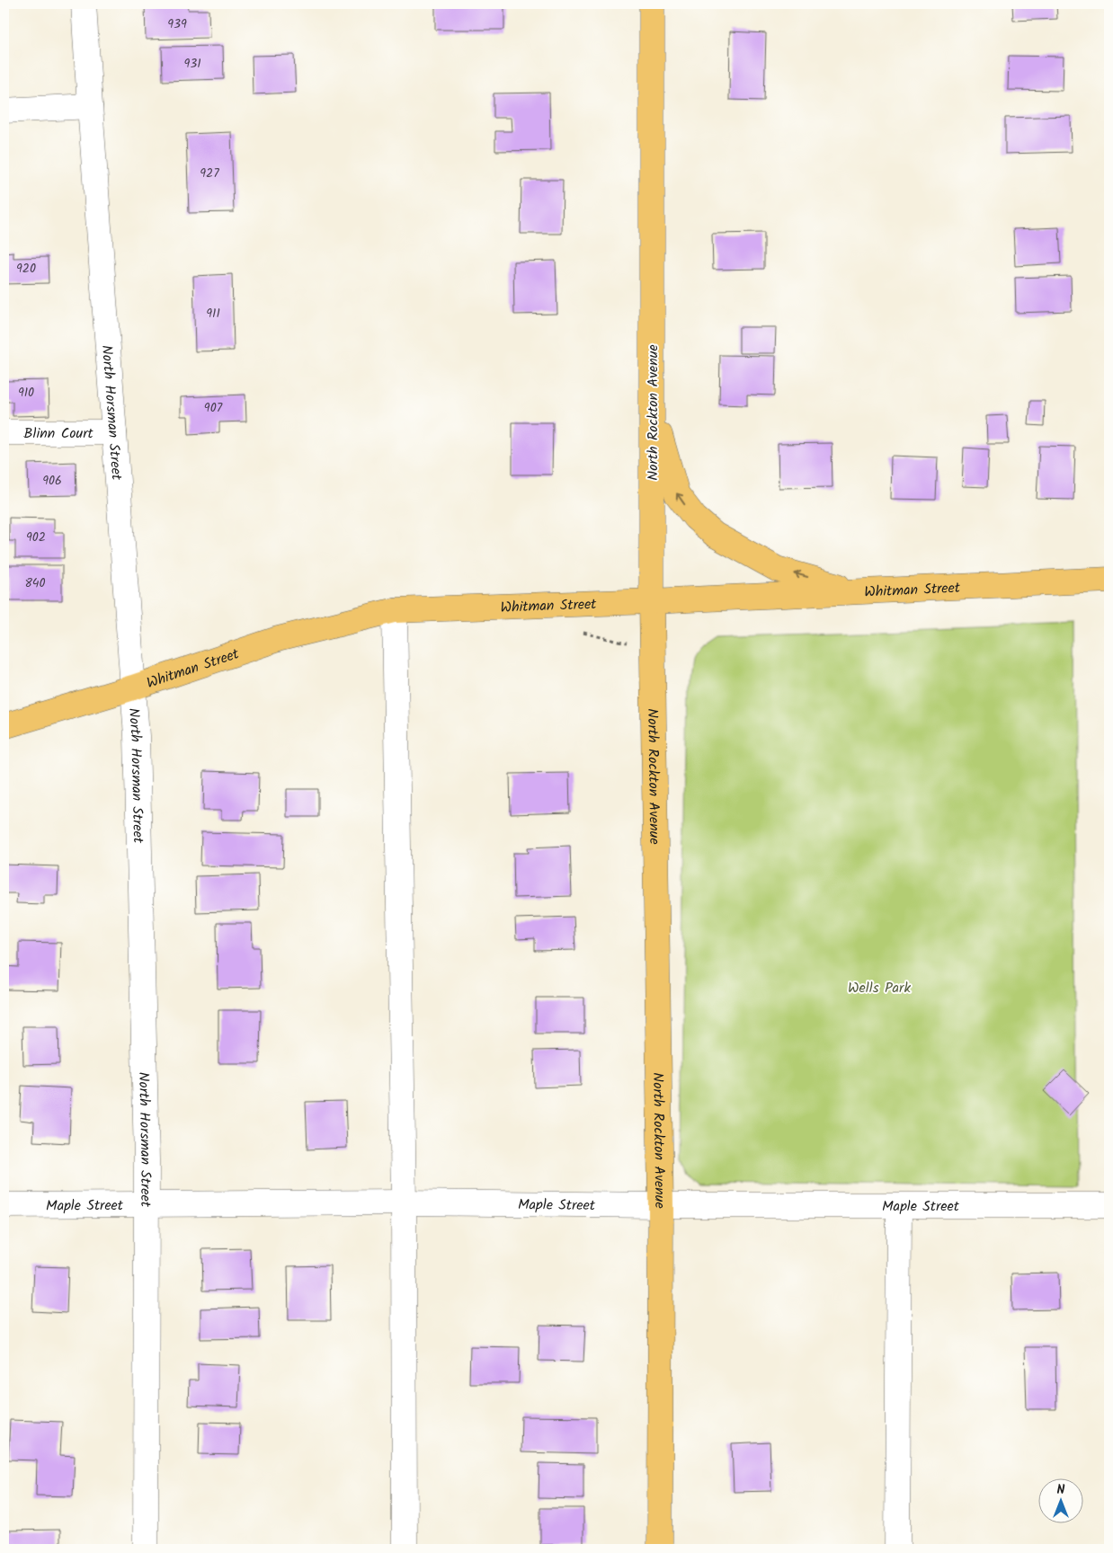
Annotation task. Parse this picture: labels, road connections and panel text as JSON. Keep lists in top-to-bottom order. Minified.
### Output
{"streets":{"main road":["North Rockton Avenue","Whitman Street"],"street":["North Horsman Street","Blinn Court","Maple Street"]},"crossings":[["North Horsman Street","Blinn Court"],["North Horsman Street","Whitman Street"],["North Horsman Street","Maple Street"],["North Rockton Avenue","Whitman Street"],["North Rockton Avenue","Maple Street"]],"parks":["Wells Park"],"house_numbers":["939","931","927","920","911","910","907","906","902","840"],"north":"top"}
